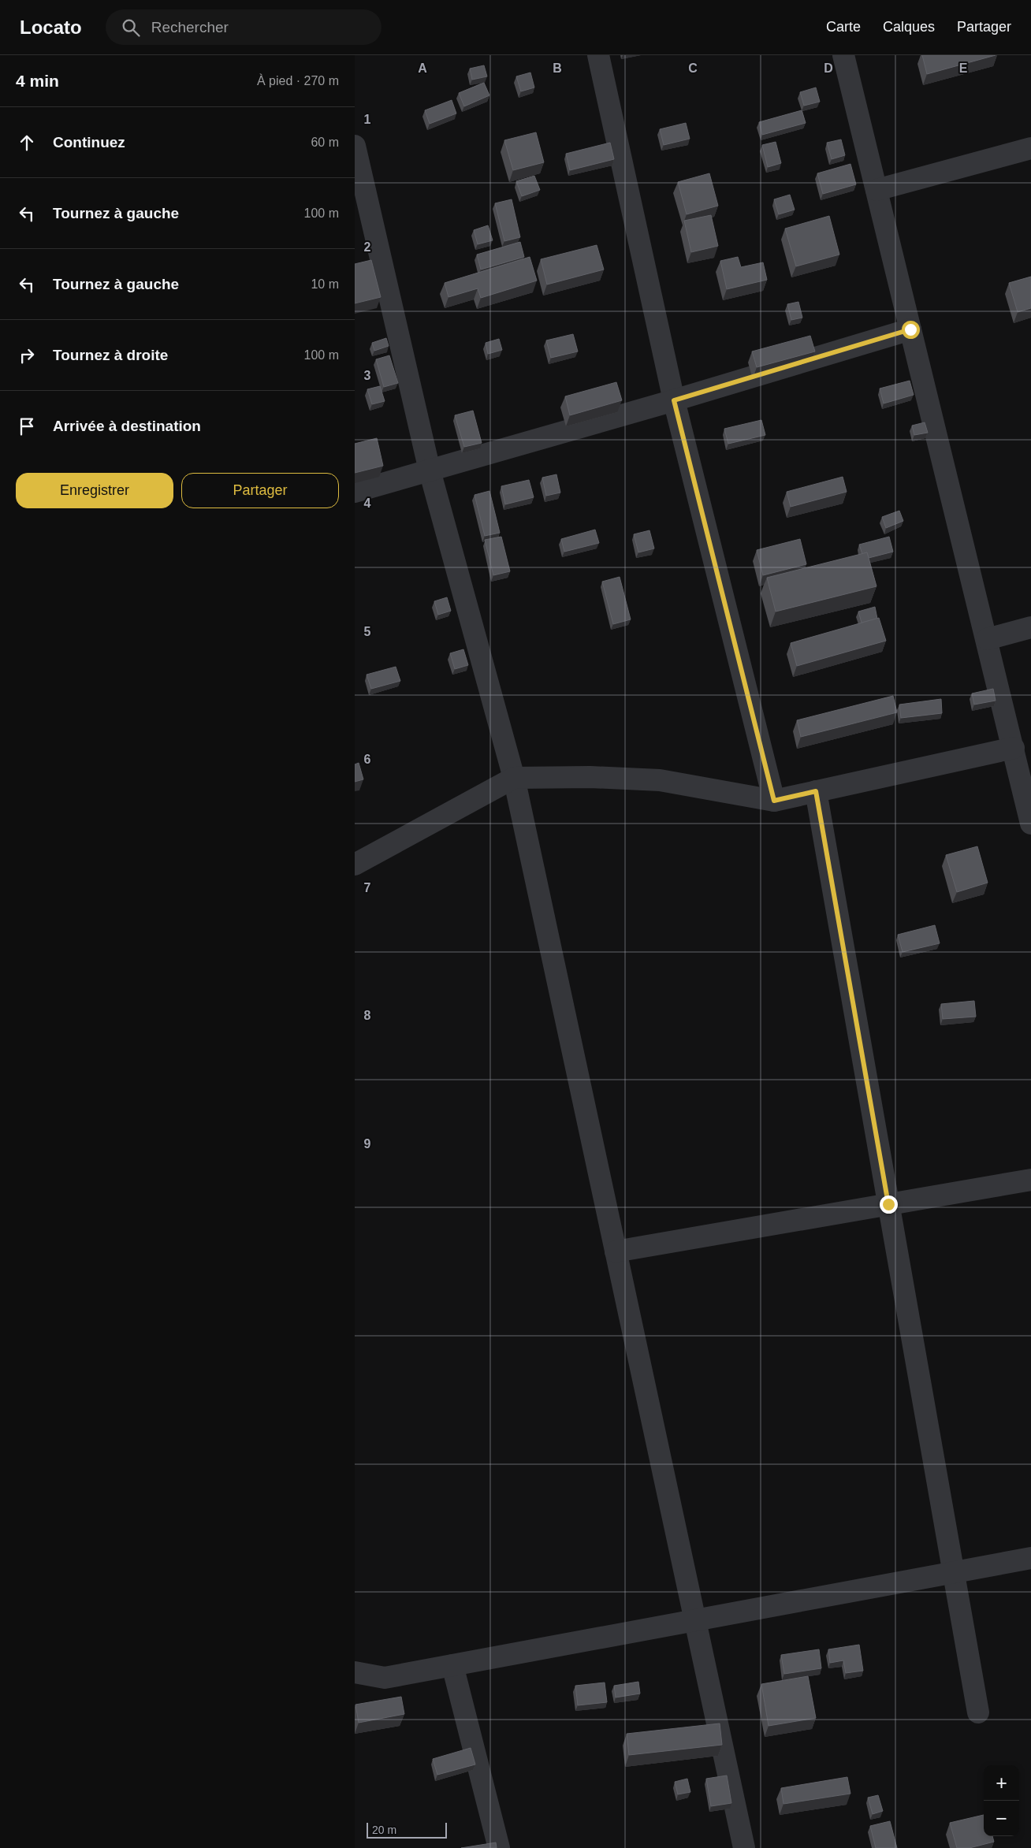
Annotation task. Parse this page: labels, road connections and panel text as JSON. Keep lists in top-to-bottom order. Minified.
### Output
{"scale_bar":"20 m","page":{"header":"Locato","search":"Rechercher","nav":["Carte","Calques","Partager"],"heading":["4 min","À pied · 270 m"],"list":[["Continuez","60 m"],["Tournez à gauche","100 m"],["Tournez à gauche","10 m"],["Tournez à droite","100 m"],"Arrivée à destination"],"buttons":["Enregistrer","Partager"],"map_buttons":["+","−"],"scale":"20 m"},"grid":{"columns":["A","B","C","D","E"],"rows":["1","2","3","4","5","6","7","8","9"]}}
